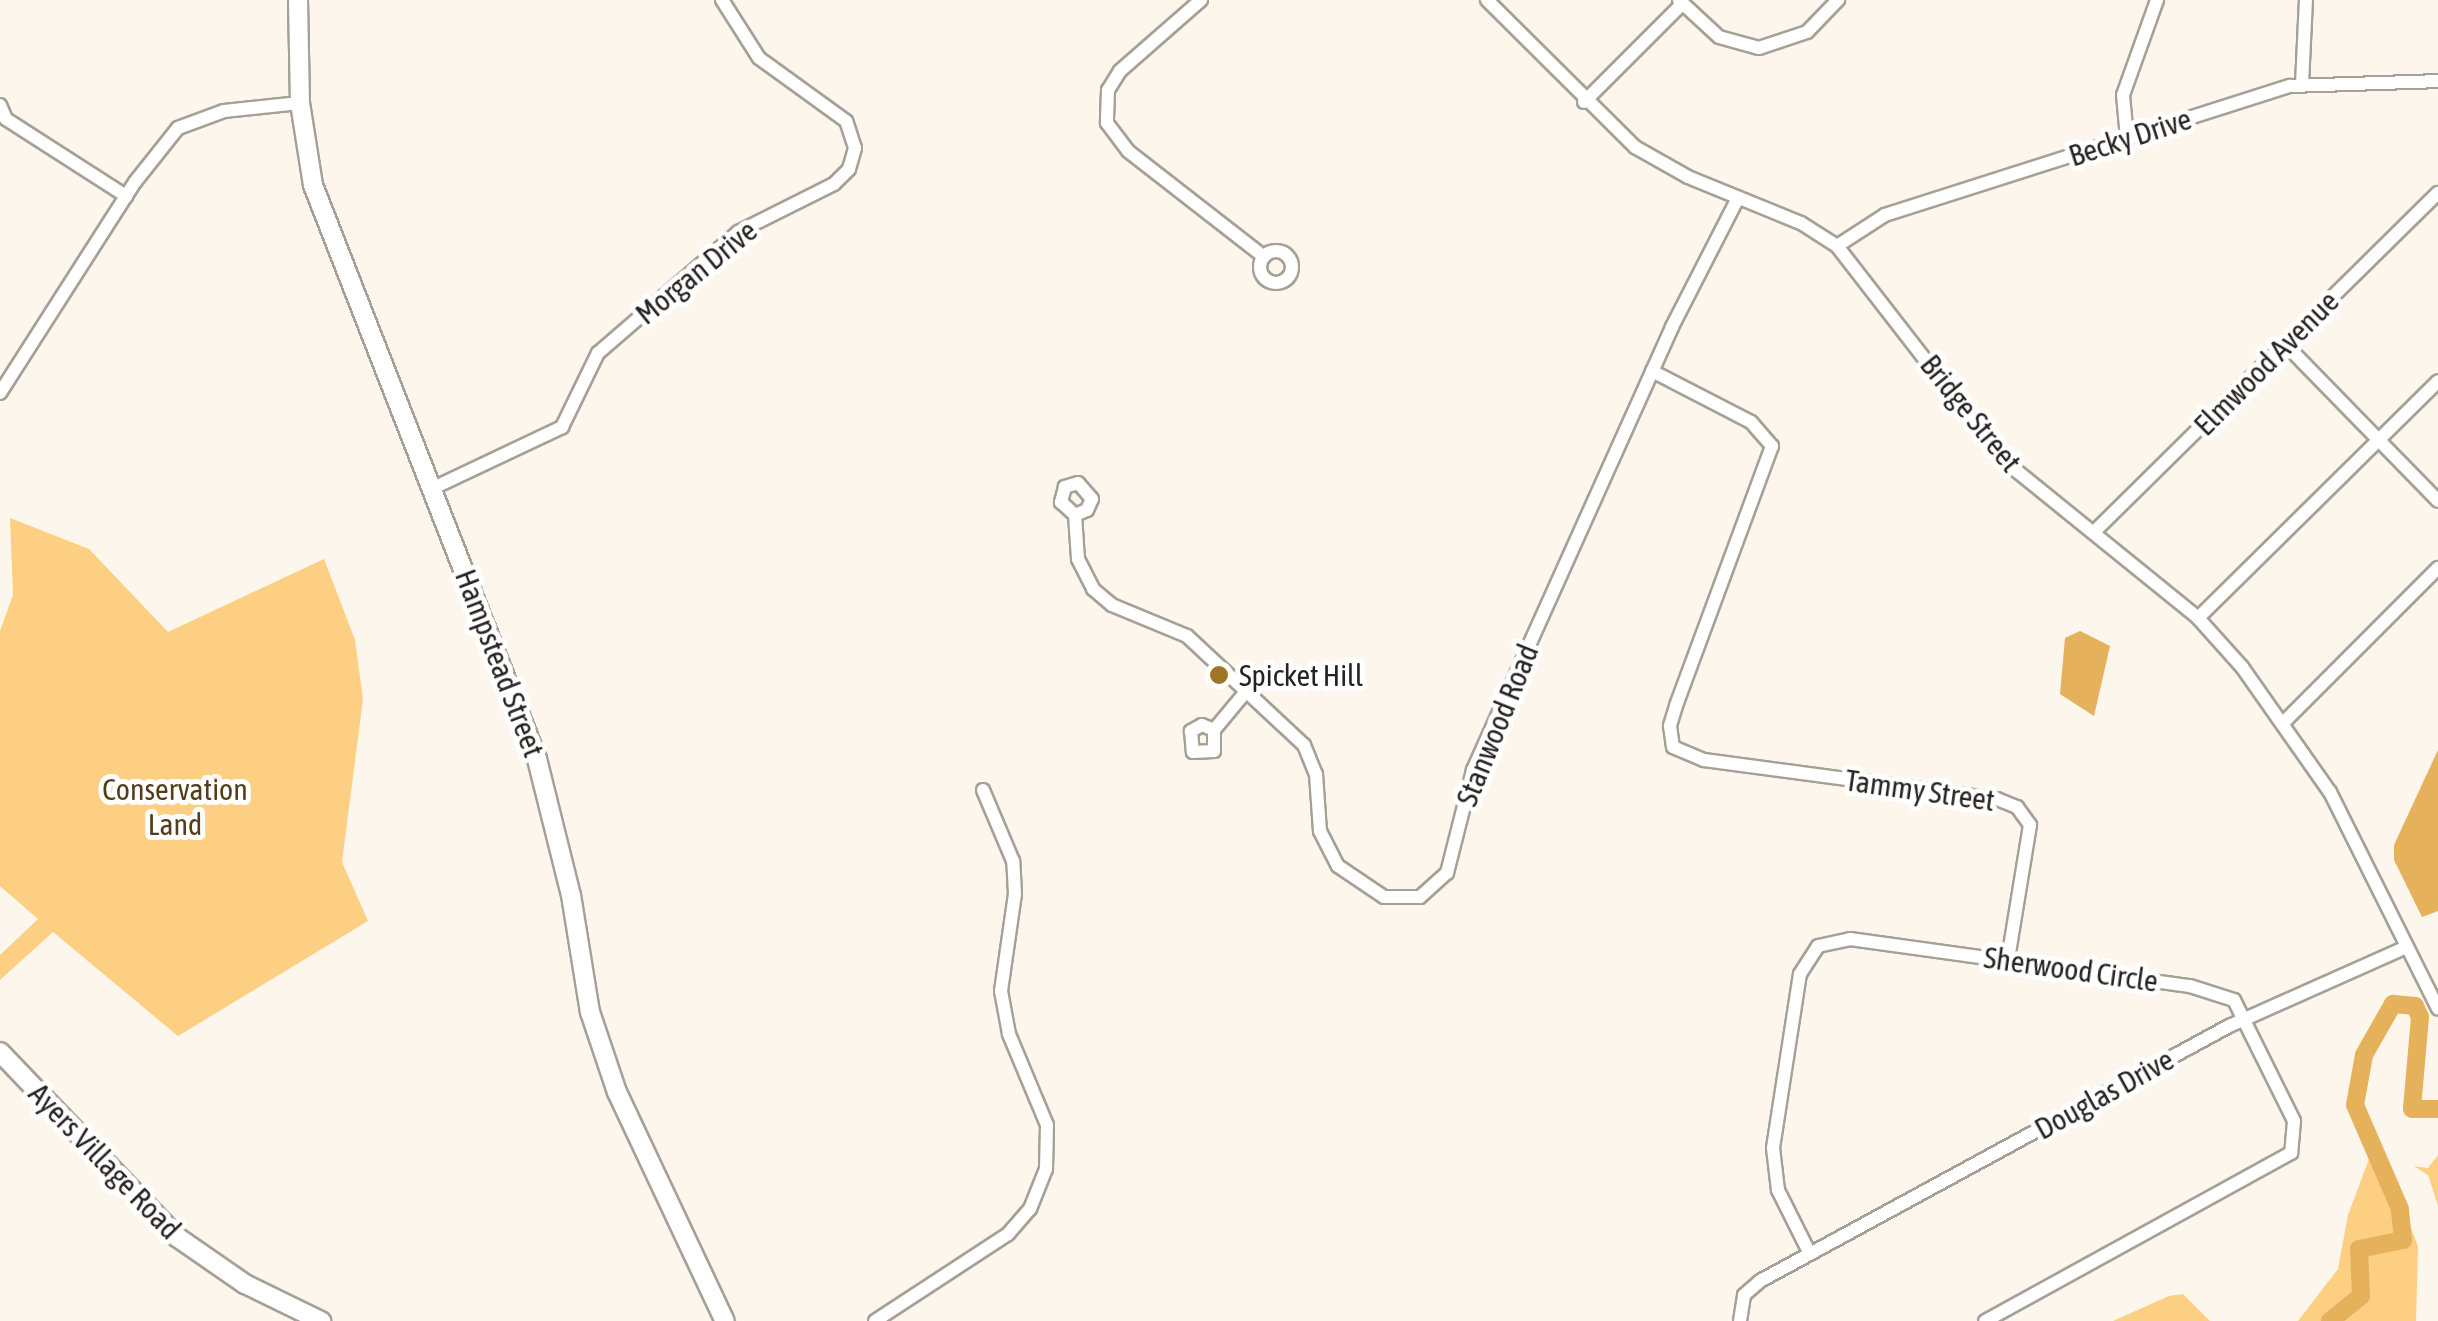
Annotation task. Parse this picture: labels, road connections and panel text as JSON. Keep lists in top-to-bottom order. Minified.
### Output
{"streets":{"main road":["Hampstead Street","Ayers Village Road"],"street":["Becky Drive","Morgan Drive","Elmwood Avenue","Bridge Street","Stanwood Road","Tammy Street","Sherwood Circle","Douglas Drive"]},"crossings":[["Becky Drive","Bridge Street"],["Morgan Drive","Hampstead Street"],["Elmwood Avenue","Bridge Street"],["Bridge Street","Stanwood Road"],["Bridge Street","Douglas Drive"],["Stanwood Road","Tammy Street"],["Tammy Street","Sherwood Circle"],["Sherwood Circle","Douglas Drive"]],"parks":["Conservation Land"],"places":["Spicket Hill"]}
